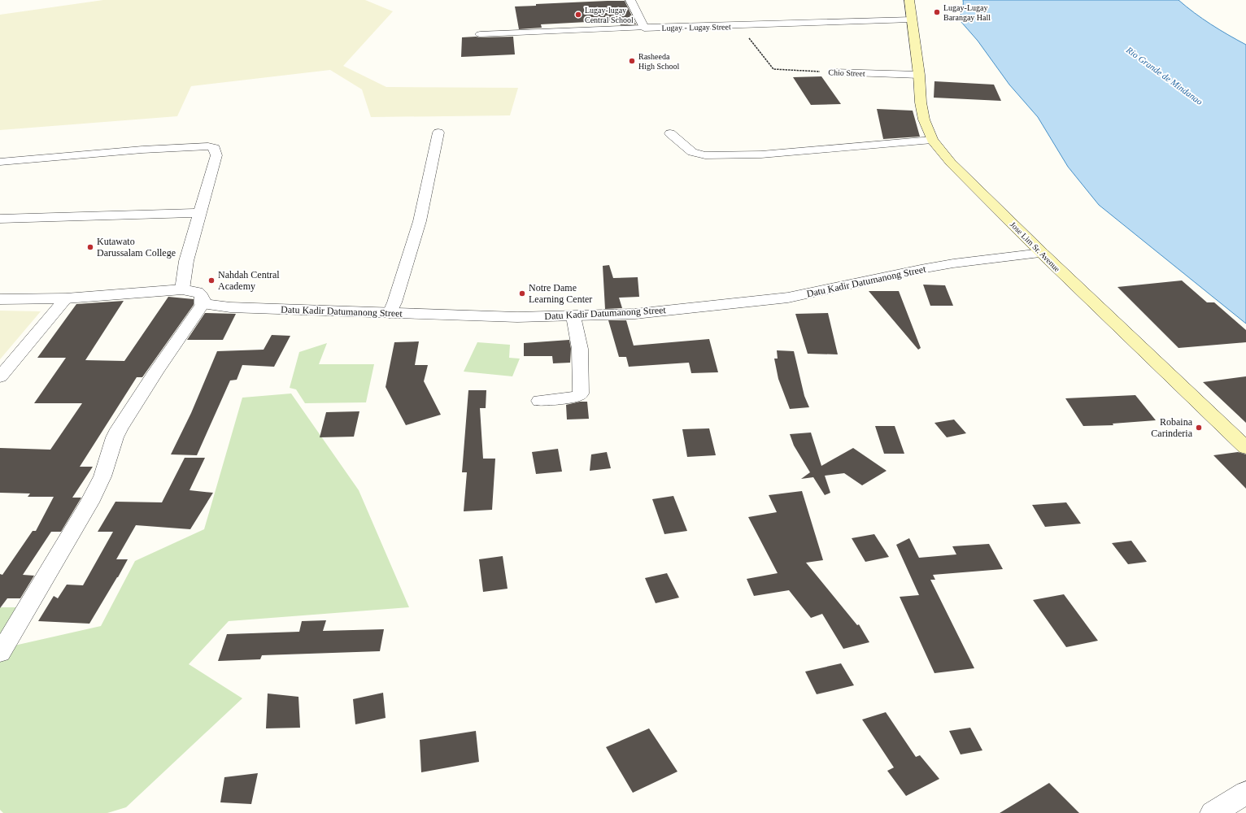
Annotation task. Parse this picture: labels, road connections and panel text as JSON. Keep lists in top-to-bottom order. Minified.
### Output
{"streets":{"main road":["Jose Lim Sr. Avenue"],"street":["Lugay - Lugay Street","Chio Street","Datu Kadir Datumanong Street"]},"crossings":[["Lugay - Lugay Street","Chio Street"],["Lugay - Lugay Street","Jose Lim Sr. Avenue"],["Chio Street","Jose Lim Sr. Avenue"],["Jose Lim Sr. Avenue","Datu Kadir Datumanong Street"]],"water":["Rio Grande de Mindanao"],"places":["Lugay-Lugay Barangay Hall","Lugay-lugay Central School","Rasheeda High School","Kutawato Darussalam College","Nahdah Central Academy","Notre Dame Learning Center","Robaina Carinderia"]}
